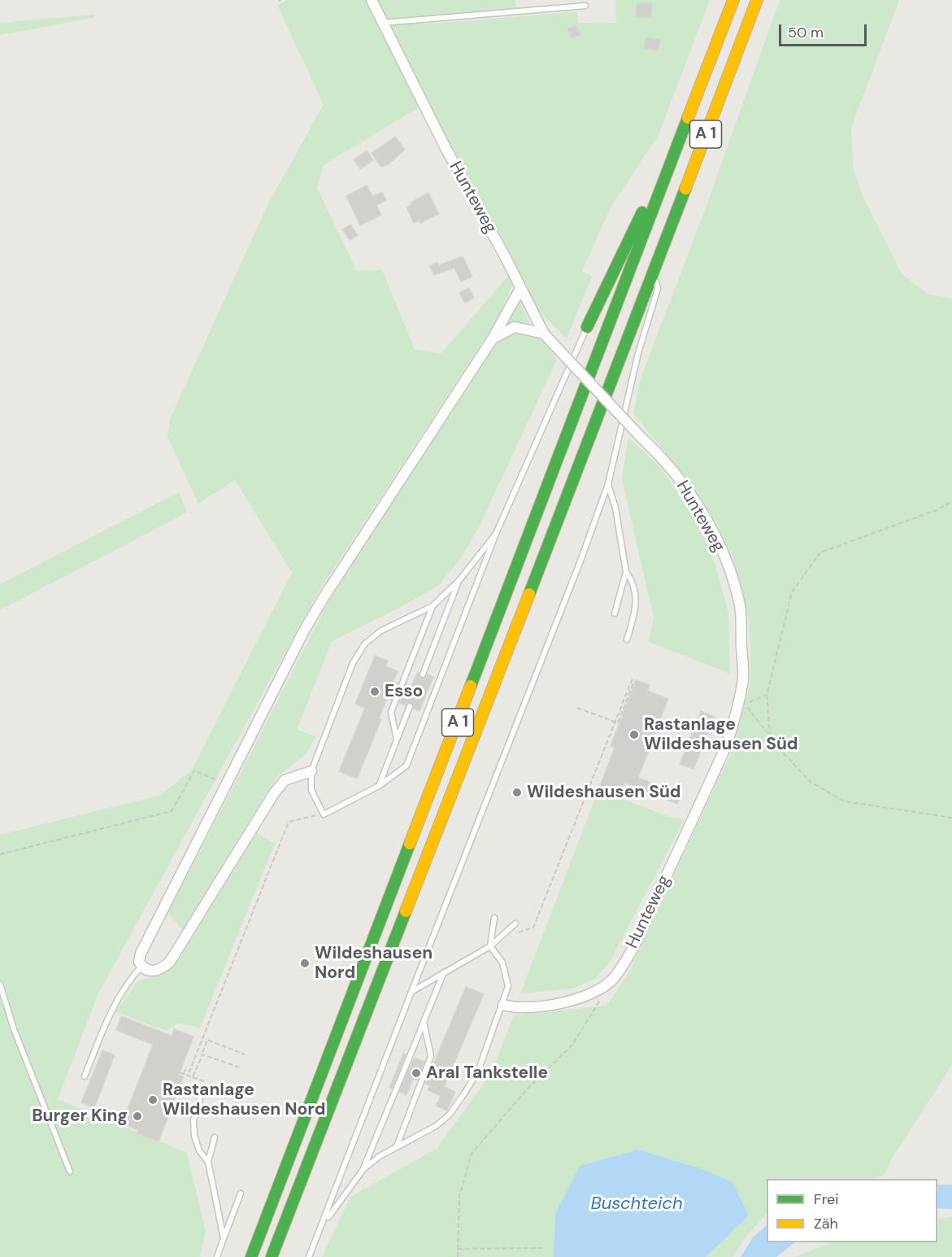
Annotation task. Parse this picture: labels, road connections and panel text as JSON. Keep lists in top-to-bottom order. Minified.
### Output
{"streets":{"highway":["A 1"],"street":["Hunteweg"]},"water":["Buschteich"],"places":["Esso","Rastanlage Wildeshausen Süd","Wildeshausen Süd","Wildeshausen Nord","Aral Tankstelle","Rastanlage Wildeshausen Nord","Burger King"],"legend":["Frei","Zäh"],"scale_bar":"50 m"}
